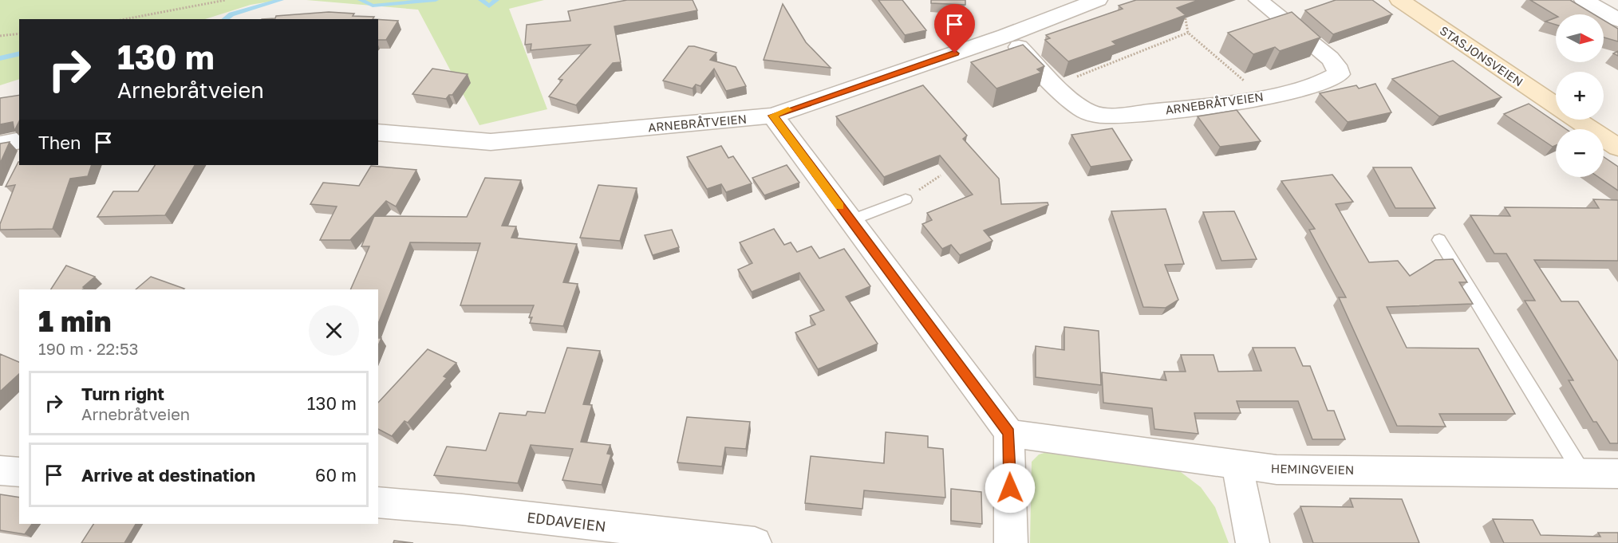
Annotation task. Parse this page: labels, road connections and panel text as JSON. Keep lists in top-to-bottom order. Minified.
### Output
{"streets":{"street":["STASJONSVEIEN","ARNEBRÅTVEIEN","HEMINGVEIEN","EDDAVEIEN"]},"north":"right","page":{"map_buttons":["+","−"],"turn":["130 m","Arnebråtveien"],"then":"Then","heading":["1 min","190 m · 22:53"],"list":[{"name":"Turn right","note":"Arnebråtveien","value":"130 m"},{"name":"Arrive at destination","value":"60 m"}]}}
